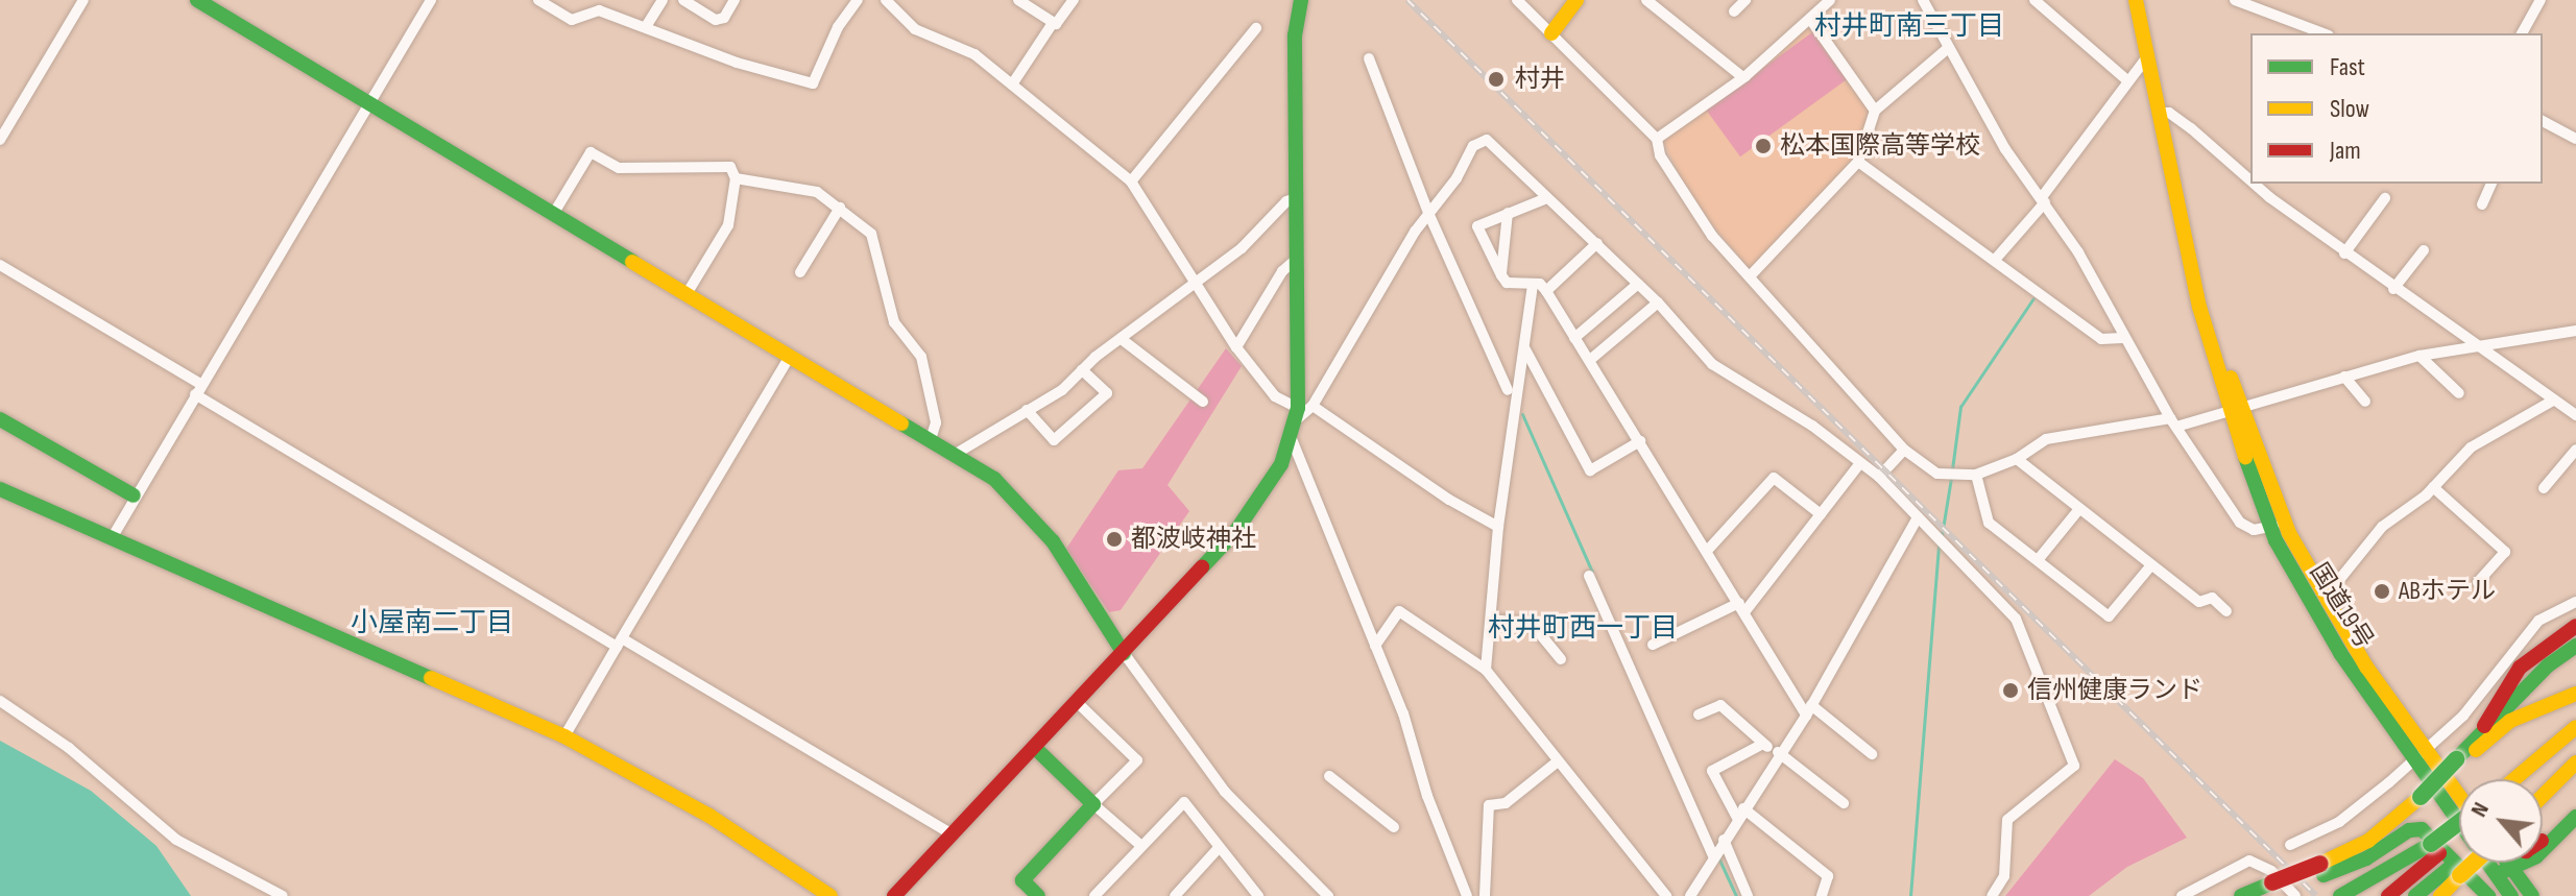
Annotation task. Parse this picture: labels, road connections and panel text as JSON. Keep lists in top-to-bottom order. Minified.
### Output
{"streets":{"main road":["国道19号"]},"districts":["村井町南三丁目","小屋南二丁目","村井町西一丁目"],"places":["村井","松本国際高等学校","都波岐神社","ABホテル","信州健康ランド"],"legend":["Fast","Slow","Jam"],"north":"top left"}
